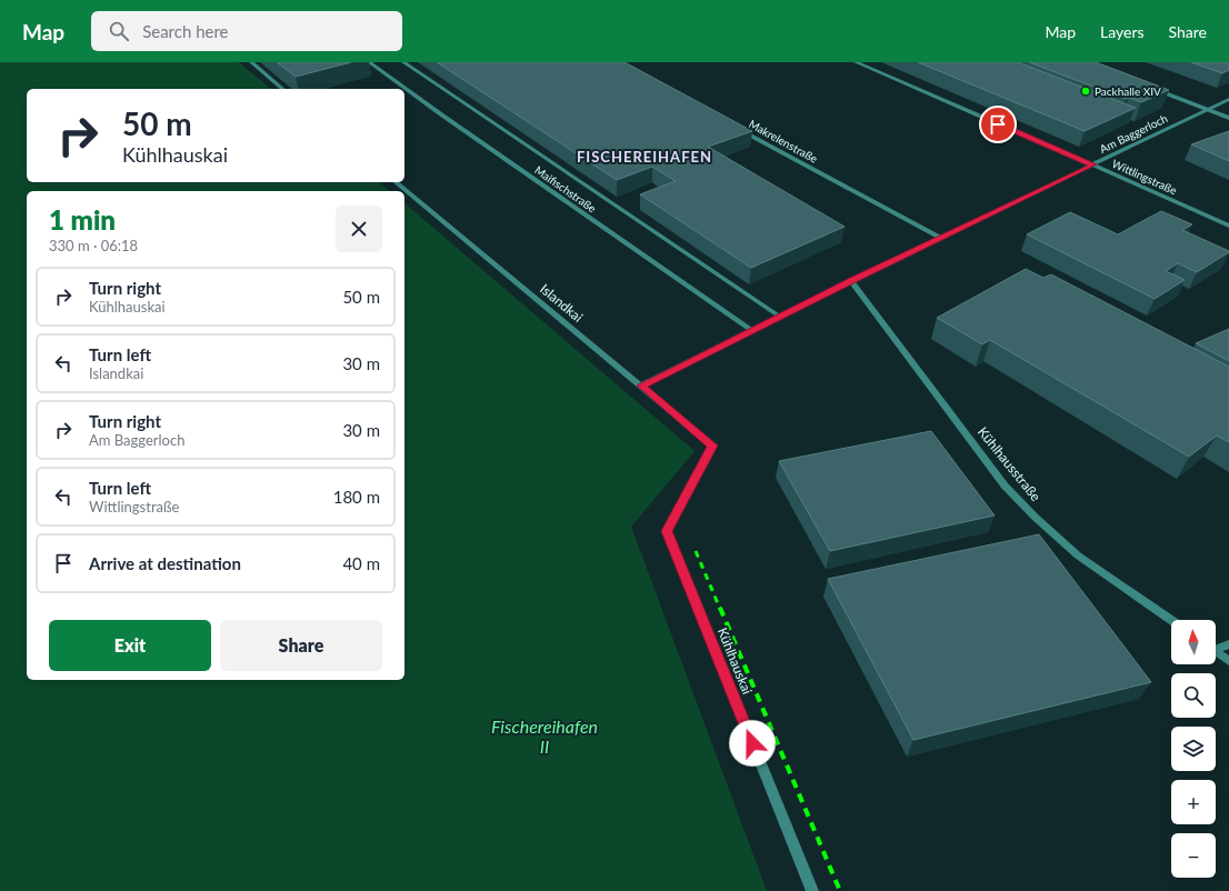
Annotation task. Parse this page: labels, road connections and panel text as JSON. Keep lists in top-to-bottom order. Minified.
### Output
{"streets":{"street":["Am Baggerloch","Makrelenstraße","Wittlingstraße","Maifischstraße","Islandkai","Kühlhausstraße","Kühlhauskai"]},"crossings":[["Am Baggerloch","Makrelenstraße"],["Am Baggerloch","Wittlingstraße"],["Am Baggerloch","Maifischstraße"],["Am Baggerloch","Islandkai"],["Am Baggerloch","Kühlhausstraße"],["Islandkai","Kühlhauskai"]],"districts":["FISCHEREIHAFEN"],"water":["Fischereihafen II"],"places":["Packhalle XIV"],"north":"top","page":{"header":"Map","search":"Search here","nav":["Map","Layers","Share"],"turn":["50 m","Kühlhauskai"],"heading":["1 min","330 m · 06:18"],"list":[{"name":"Turn right","note":"Kühlhauskai","value":"50 m"},{"name":"Turn left","note":"Islandkai","value":"30 m"},{"name":"Turn right","note":"Am Baggerloch","value":"30 m"},{"name":"Turn left","note":"Wittlingstraße","value":"180 m"},{"name":"Arrive at destination","value":"40 m"}],"buttons":["Exit","Share"],"map_buttons":["+","−"]}}
